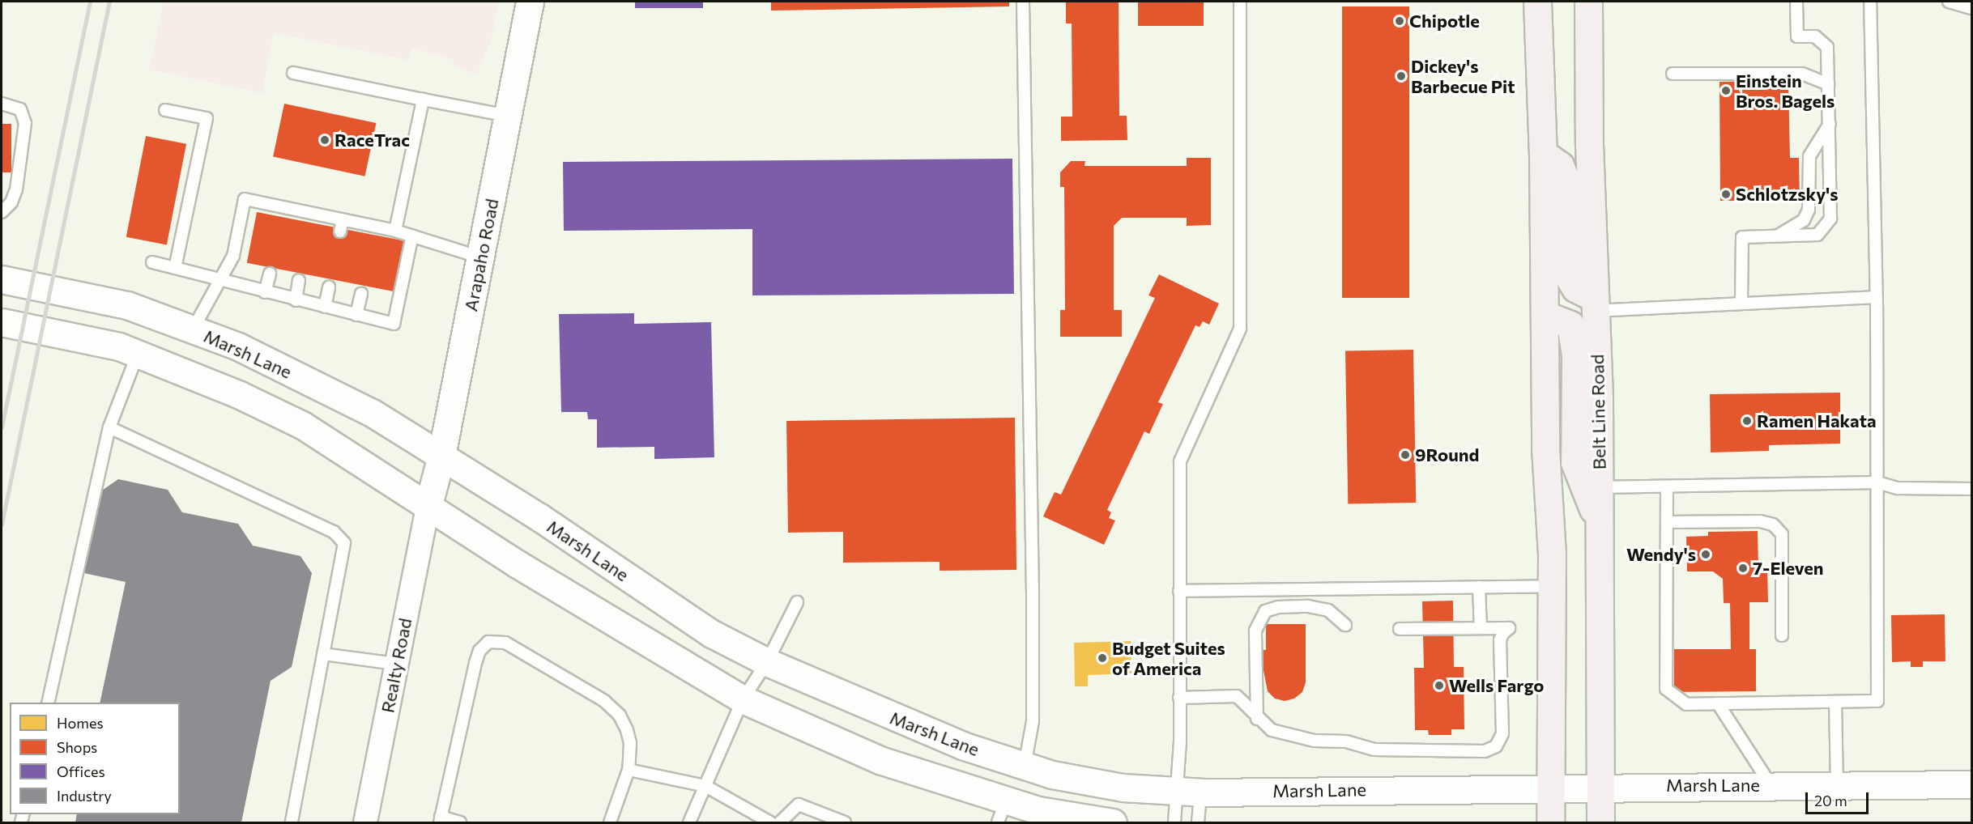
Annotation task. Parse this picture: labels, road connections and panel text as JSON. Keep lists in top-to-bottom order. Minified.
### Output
{"streets":{"main road":["Arapaho Road","Marsh Lane","Belt Line Road"],"street":["Realty Road"]},"crossings":[["Arapaho Road","Marsh Lane"],["Arapaho Road","Realty Road"],["Marsh Lane","Belt Line Road"]],"places":["Chipotle","Dickey's Barbecue Pit","Einstein Bros. Bagels","RaceTrac","Schlotzsky's","Ramen Hakata","9Round","Wendy's","7-Eleven","Budget Suites of America","Wells Fargo"],"legend":["Homes","Shops","Offices","Industry"],"scale_bar":"20 m"}
